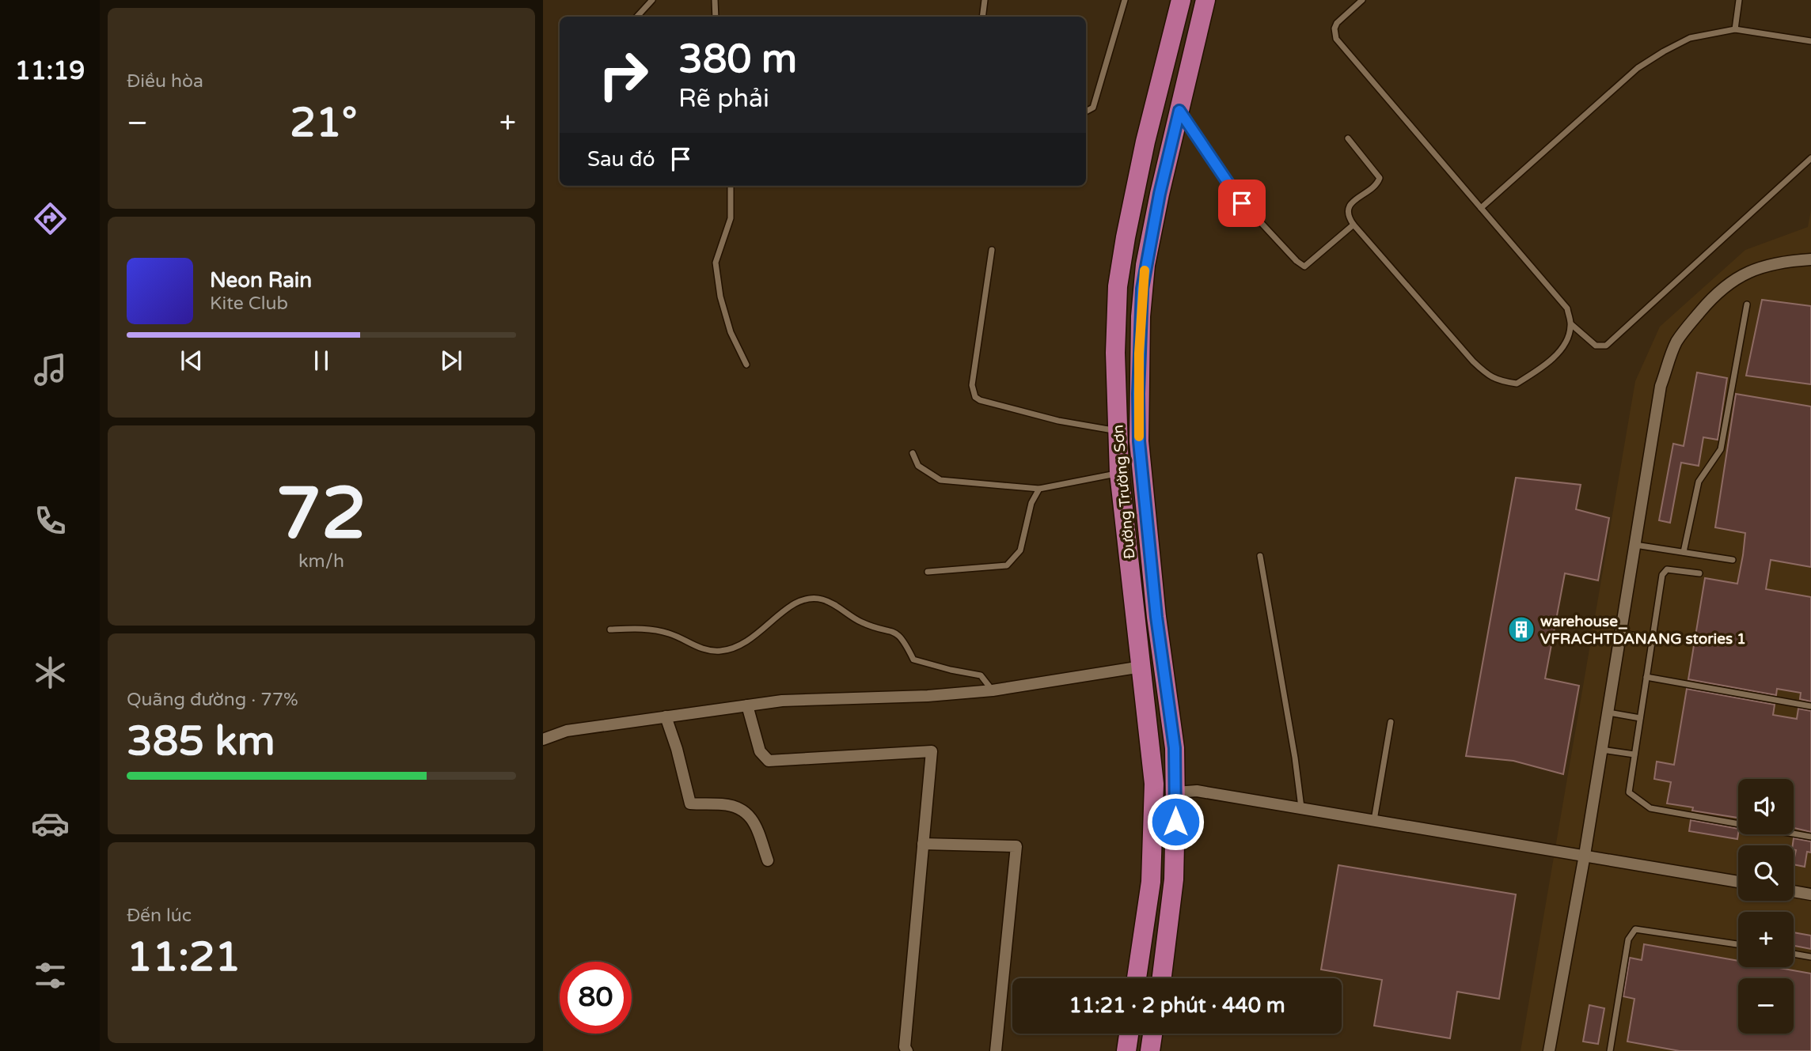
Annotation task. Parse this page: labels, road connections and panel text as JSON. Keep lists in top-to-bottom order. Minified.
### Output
{"streets":{"highway":["Đường Trường Sơn"]},"places":{"building":["warehouse_ VFRACHTDANANG stories 1"]},"page":{"tabs":"11:19","tile":["Điều hòa",["72","km/h"],["Quãng đường · 77%","385 km"],["Đến lúc","11:21"]],"turn":["380 m","Rẽ phải"],"heat":["−","21°","+"],"then":"Sau đó","song":["Neon Rain","Kite Club"],"map_buttons":["+","−"],"limit":"80","trip":"11:21 · 2 phút · 440 m"}}
